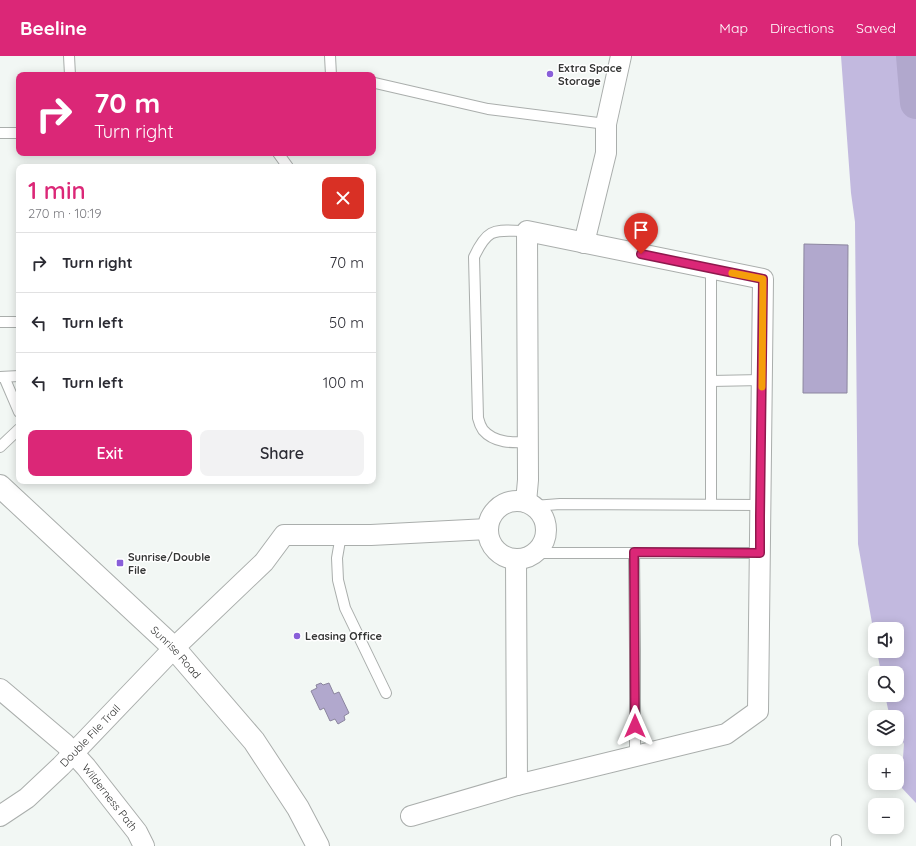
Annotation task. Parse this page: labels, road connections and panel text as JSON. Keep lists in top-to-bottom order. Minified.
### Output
{"streets":{"main road":["Sunrise Road"],"street":["Double File Trail","Wilderness Path"]},"crossings":[["Sunrise Road","Double File Trail"],["Double File Trail","Wilderness Path"]],"places":{"other":["Extra Space Storage","Leasing Office"],"transit":["Sunrise/Double File"]},"page":{"header":"Beeline","nav":["Map","Directions","Saved"],"turn":["70 m","Turn right"],"heading":["1 min","270 m · 10:19"],"list":[{"name":"Turn right","value":"70 m"},{"name":"Turn left","value":"50 m"},{"name":"Turn left","value":"100 m"}],"buttons":["Exit","Share"],"map_buttons":["+","−"]}}
